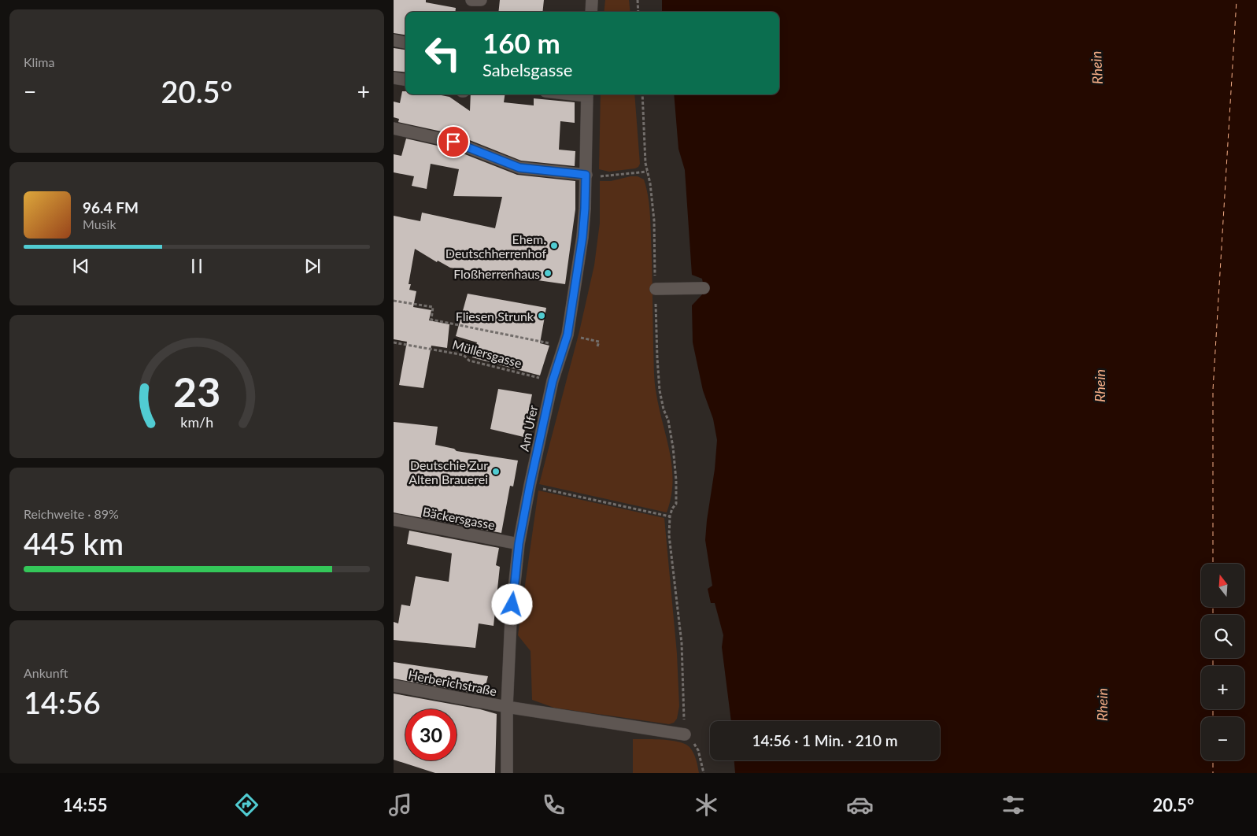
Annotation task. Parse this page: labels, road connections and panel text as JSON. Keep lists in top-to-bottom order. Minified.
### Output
{"streets":{"street":["Am Ufer","Bäckersgasse","Herberichstraße"],"path":["Müllersgasse"]},"crossings":[["Müllersgasse","Am Ufer"],["Am Ufer","Bäckersgasse"],["Am Ufer","Herberichstraße"]],"water":["Rhein"],"places":["Ehem. Deutschherrenhof","Floßherrenhaus","Fliesen Strunk","Deutschie Zur Alten Brauerei"],"north":"top","page":{"tile":["Klima",["Reichweite · 89%","445 km"],["Ankunft","14:56"]],"turn":["160 m","Sabelsgasse"],"heat":["−","20.5°","+"],"song":["96.4 FM","Musik"],"map_buttons":["+","−"],"limit":"30","trip":"14:56 · 1 Min. · 210 m","tabs":["14:55","20.5°"],"gauge":["23","km/h"]}}
